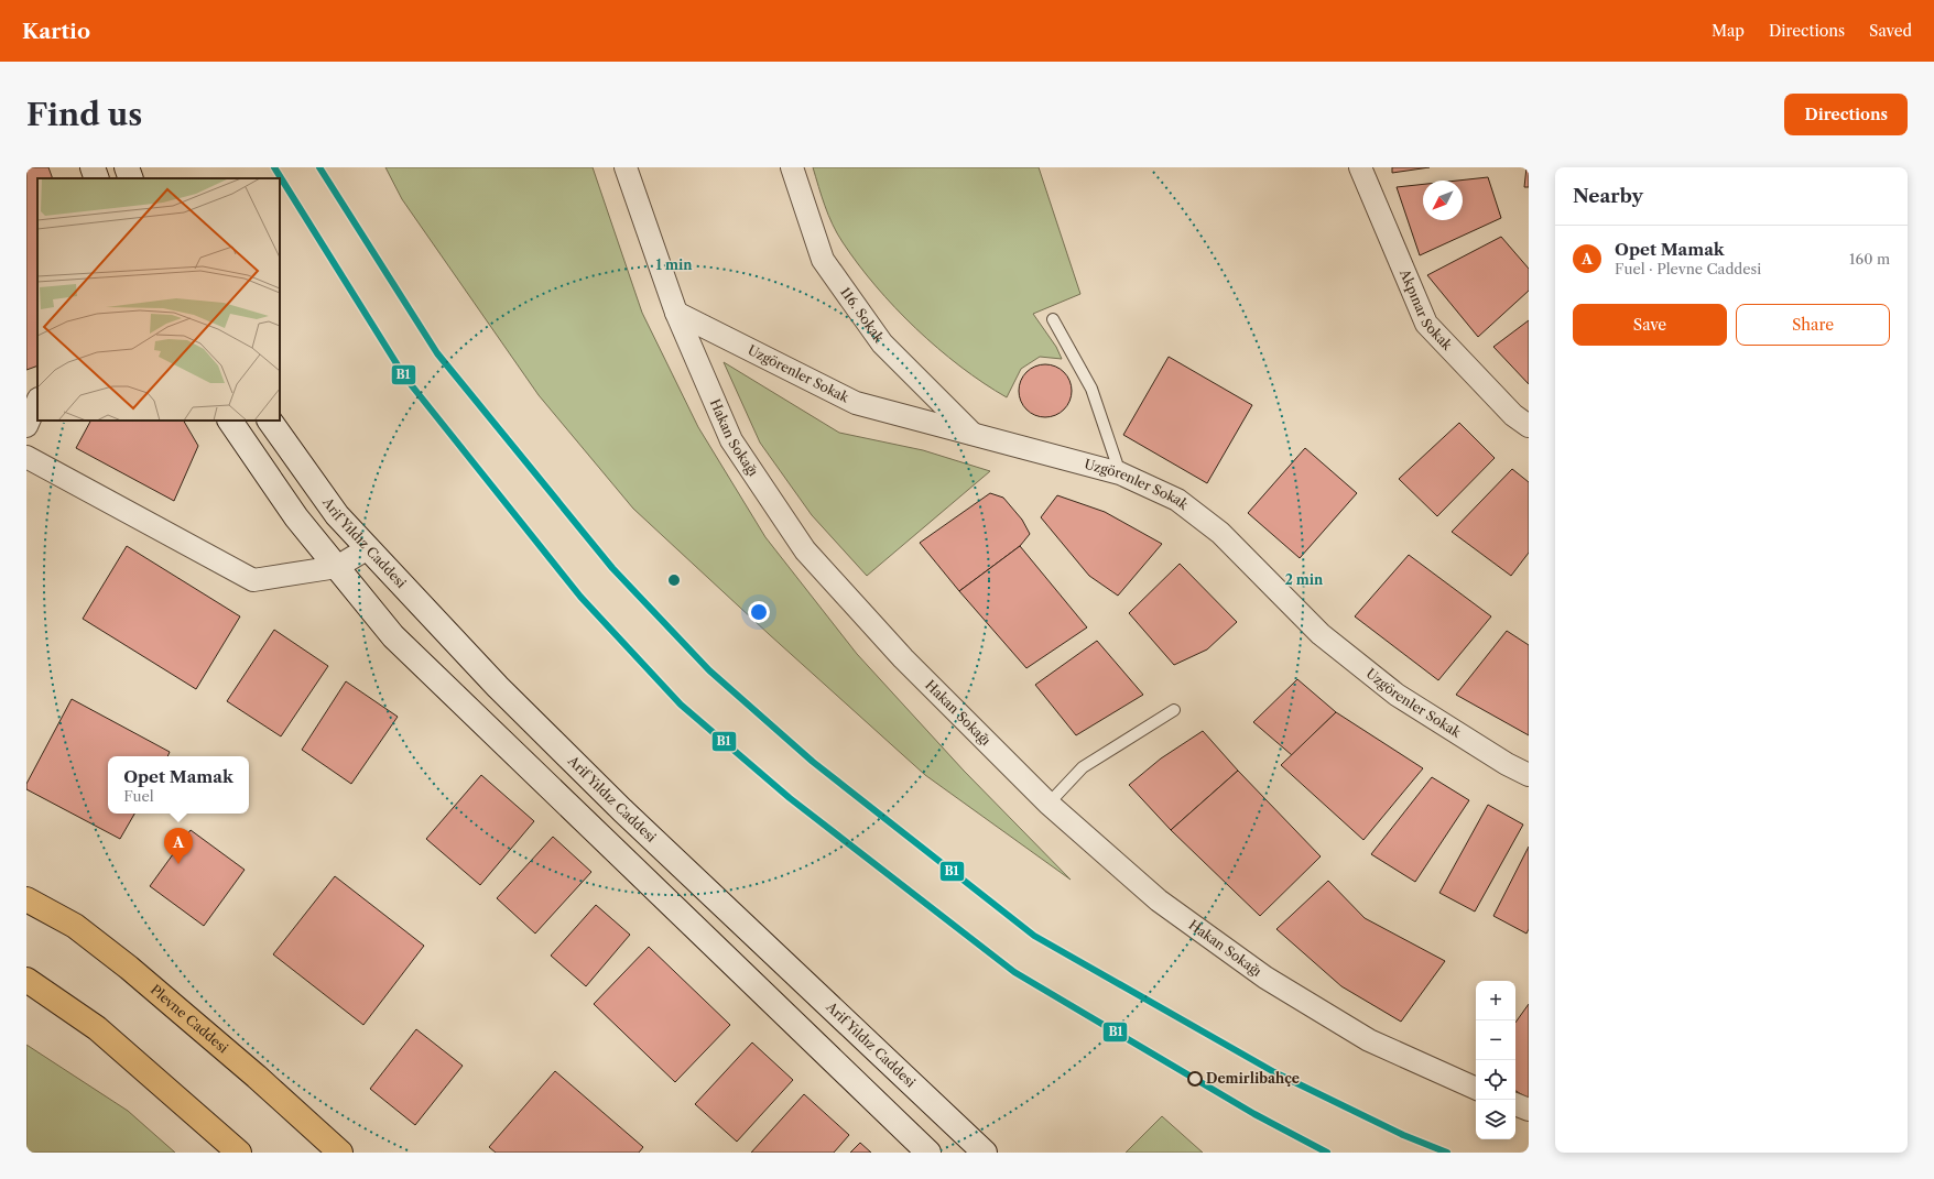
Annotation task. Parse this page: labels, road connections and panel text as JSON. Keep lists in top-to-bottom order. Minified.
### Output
{"streets":{"main road":["Arif Yıldız Caddesi","Plevne Caddesi"],"street":["Akpınar Sokak","116. Sokak","Uzgörenler Sokak","Hakan Sokağı"]},"crossings":[["116. Sokak","Uzgörenler Sokak"],["Uzgörenler Sokak","Hakan Sokağı"]],"places":["Demirlibahçe"],"lines":["transit line B1"],"north":"bottom left","page":{"header":"Kartio","nav":["Map","Directions","Saved"],"buttons":["Directions",["Save","Share"]],"title":"Find us","heading":"Nearby","list":[{"mark":"A","name":"Opet Mamak","note":"Fuel · Plevne Caddesi","value":"160 m"}],"popup":["Opet Mamak","Fuel"],"pins":"A","map_buttons":["+","−"]},"rings":["1 min","2 min"]}
